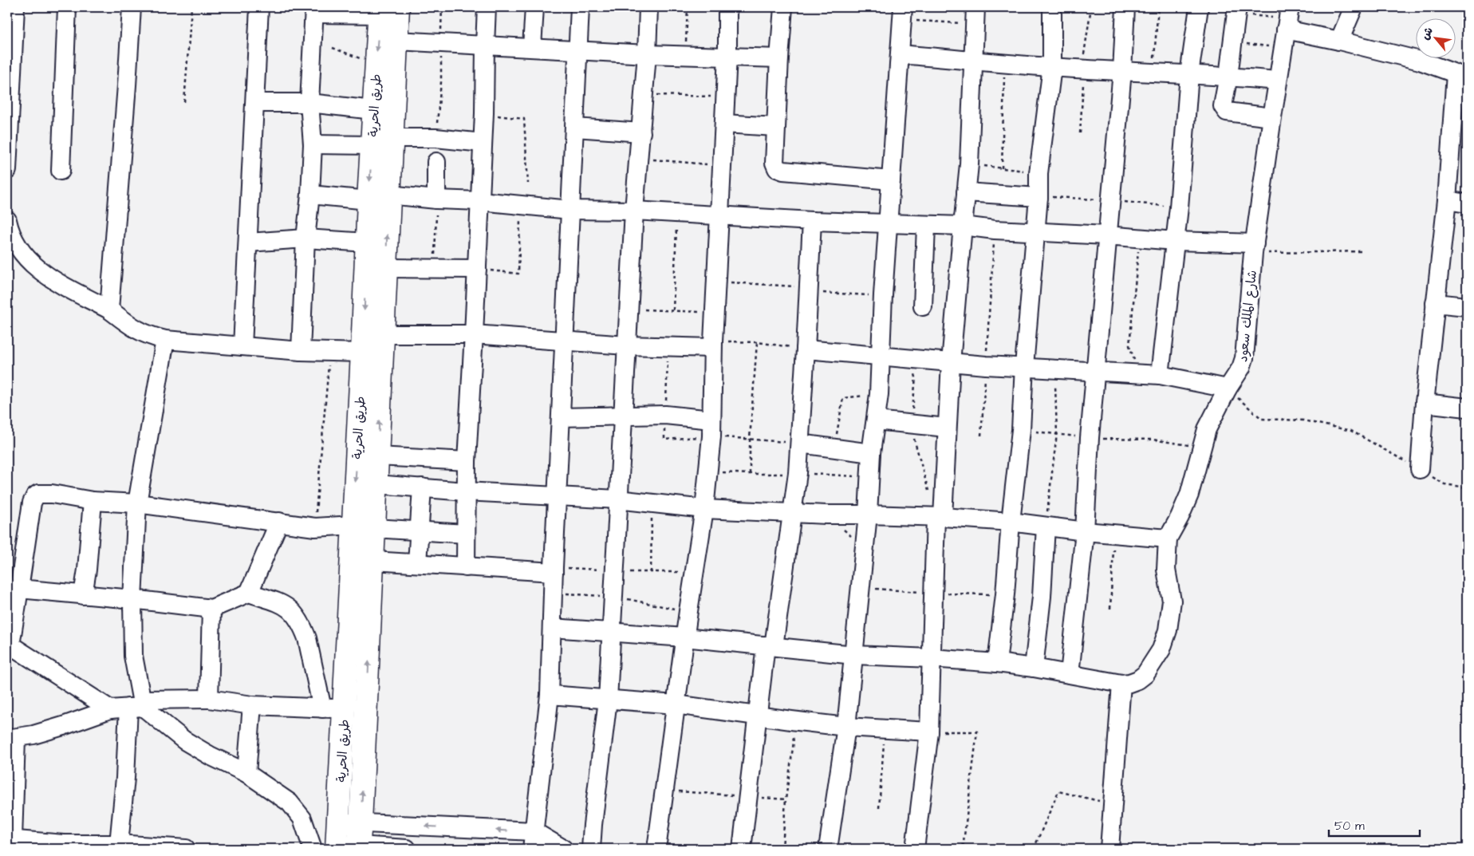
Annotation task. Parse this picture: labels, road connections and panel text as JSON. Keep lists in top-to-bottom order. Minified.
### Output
{"streets":{"main road":["طريق الحرية"],"street":["شارع الملك سعود"]},"scale_bar":"50 m","north":"top left"}
